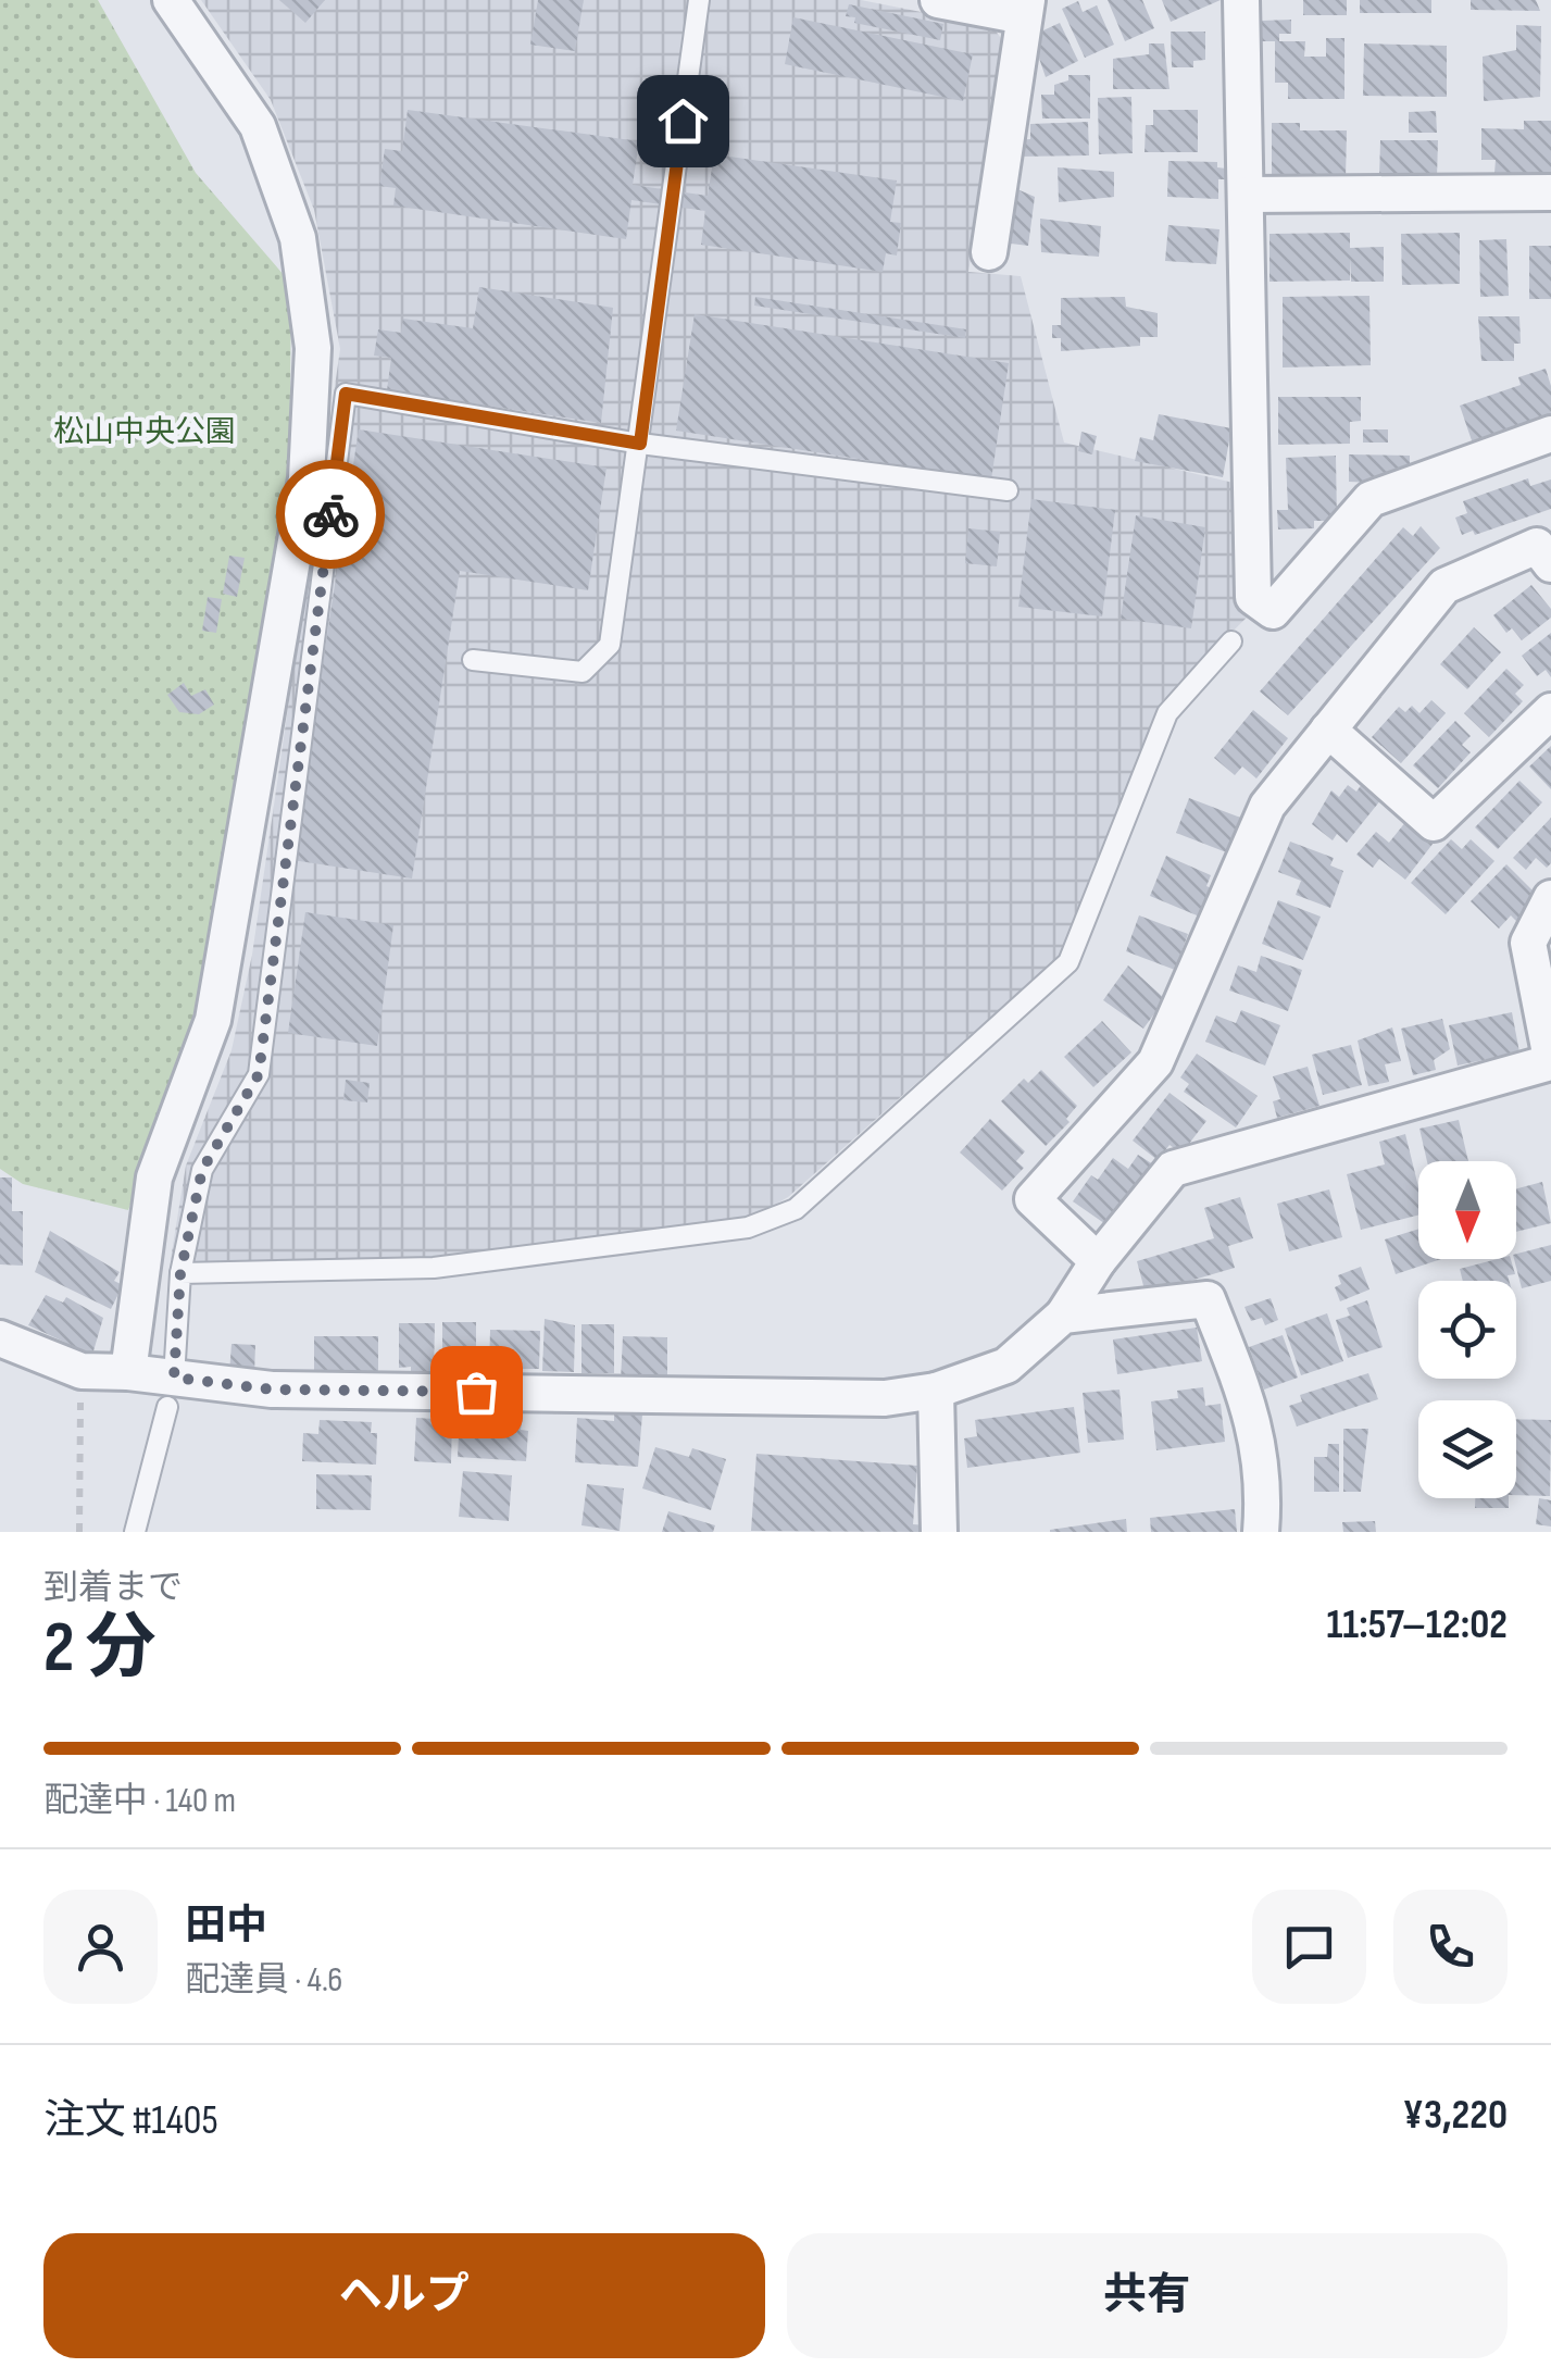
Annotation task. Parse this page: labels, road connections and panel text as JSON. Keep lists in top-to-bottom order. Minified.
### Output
{"parks":["松山中央公園"],"north":"bottom","page":{"heading":["2 分","到着まで","11:57–12:02"],"panel":["田中","配達員 · 4.6","注文 #1405","¥3,220"],"bar":"配達中 · 140 m","buttons":["ヘルプ","共有"]}}
